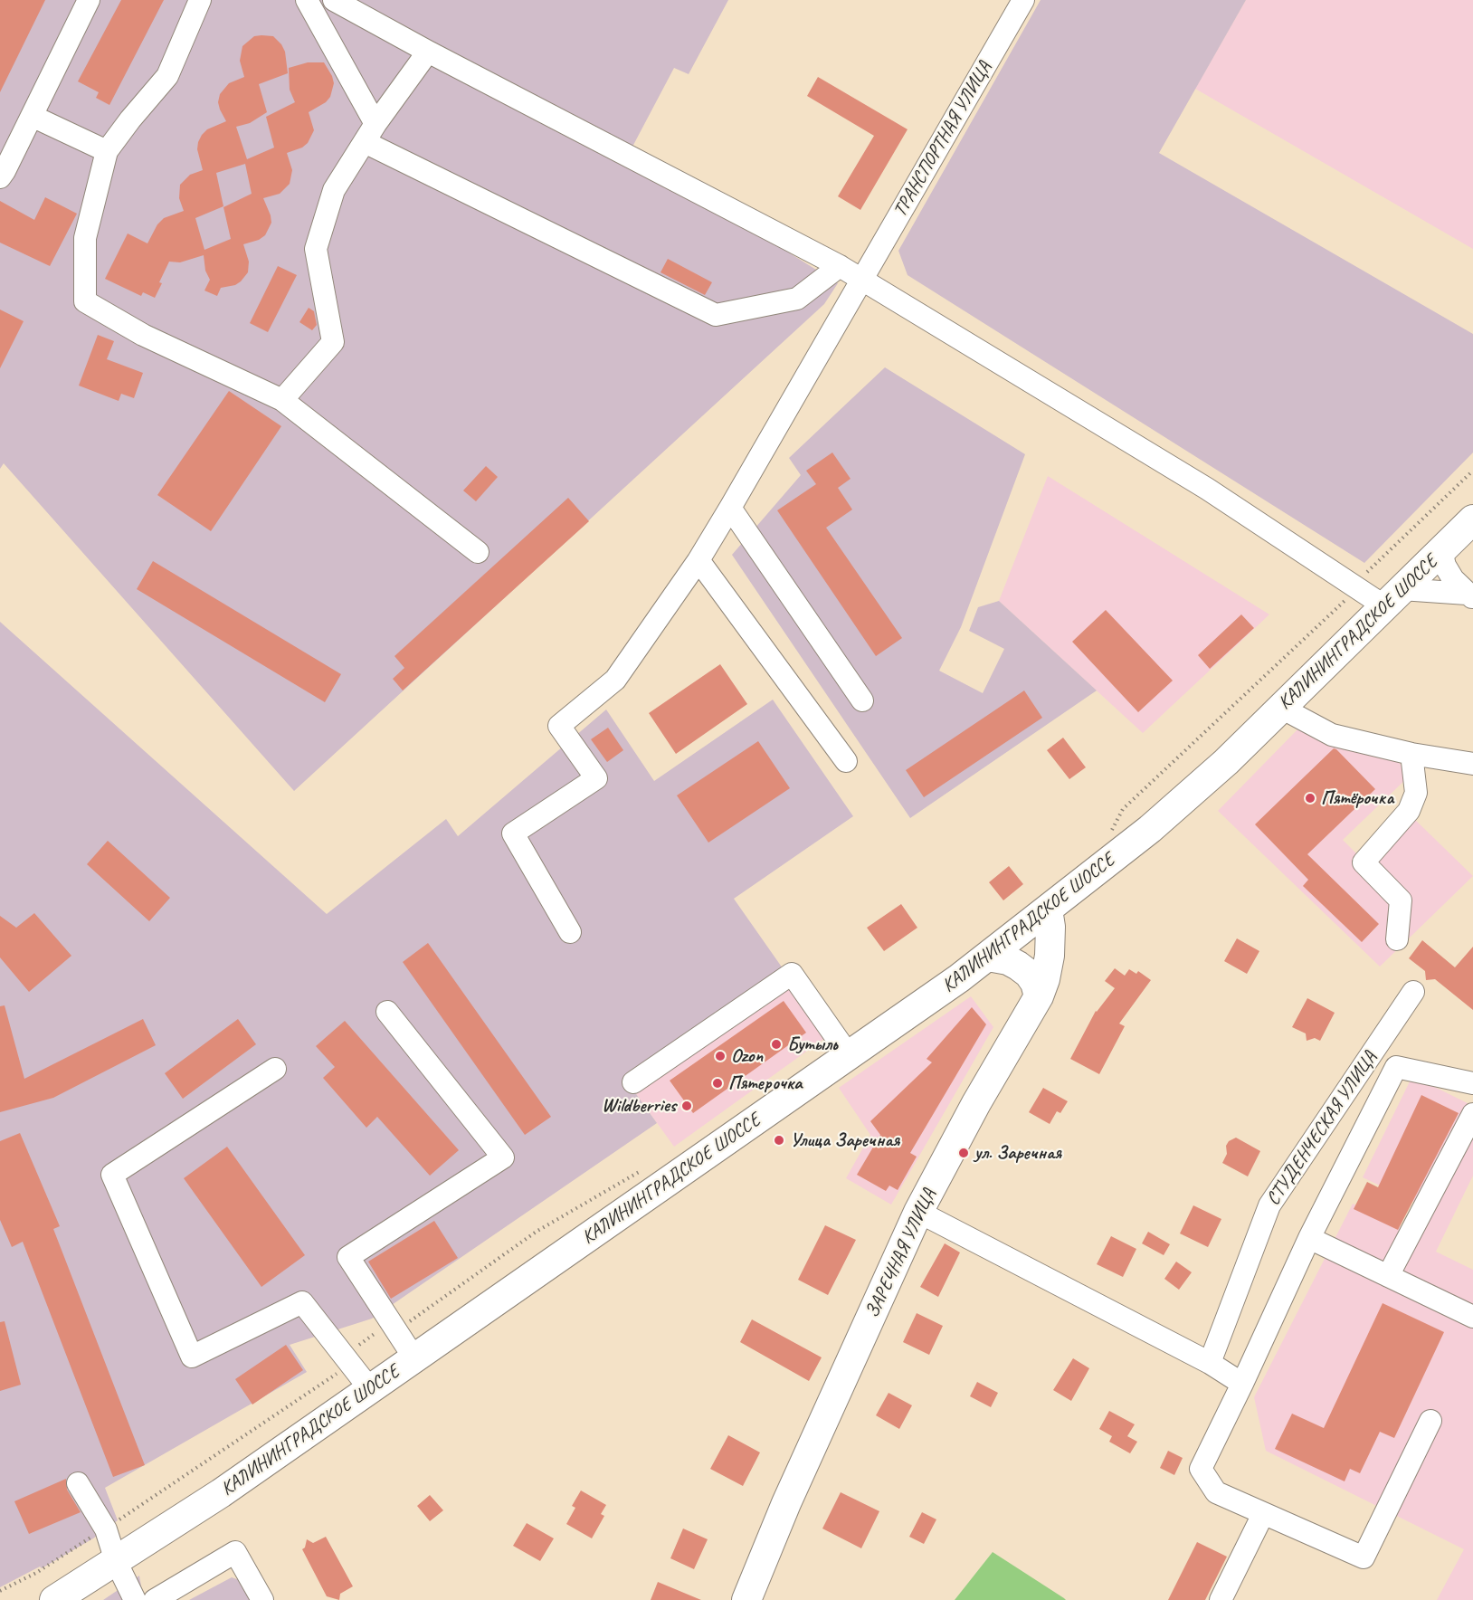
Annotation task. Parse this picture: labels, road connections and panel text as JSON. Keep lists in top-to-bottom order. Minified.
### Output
{"streets":{"main road":["КАЛИНИНГРАДСКОЕ ШОССЕ","ЗАРЕЧНАЯ УЛИЦА"],"street":["ТРАНСПОРТНАЯ УЛИЦА","СТУДЕНЧЕСКАЯ УЛИЦА"]},"crossings":[["КАЛИНИНГРАДСКОЕ ШОССЕ","ЗАРЕЧНАЯ УЛИЦА"]],"places":["Пятёрочка","Бутыль","Ozon","Пятерочка","Wildberries","Улица Заречная","ул. Заречная"]}
